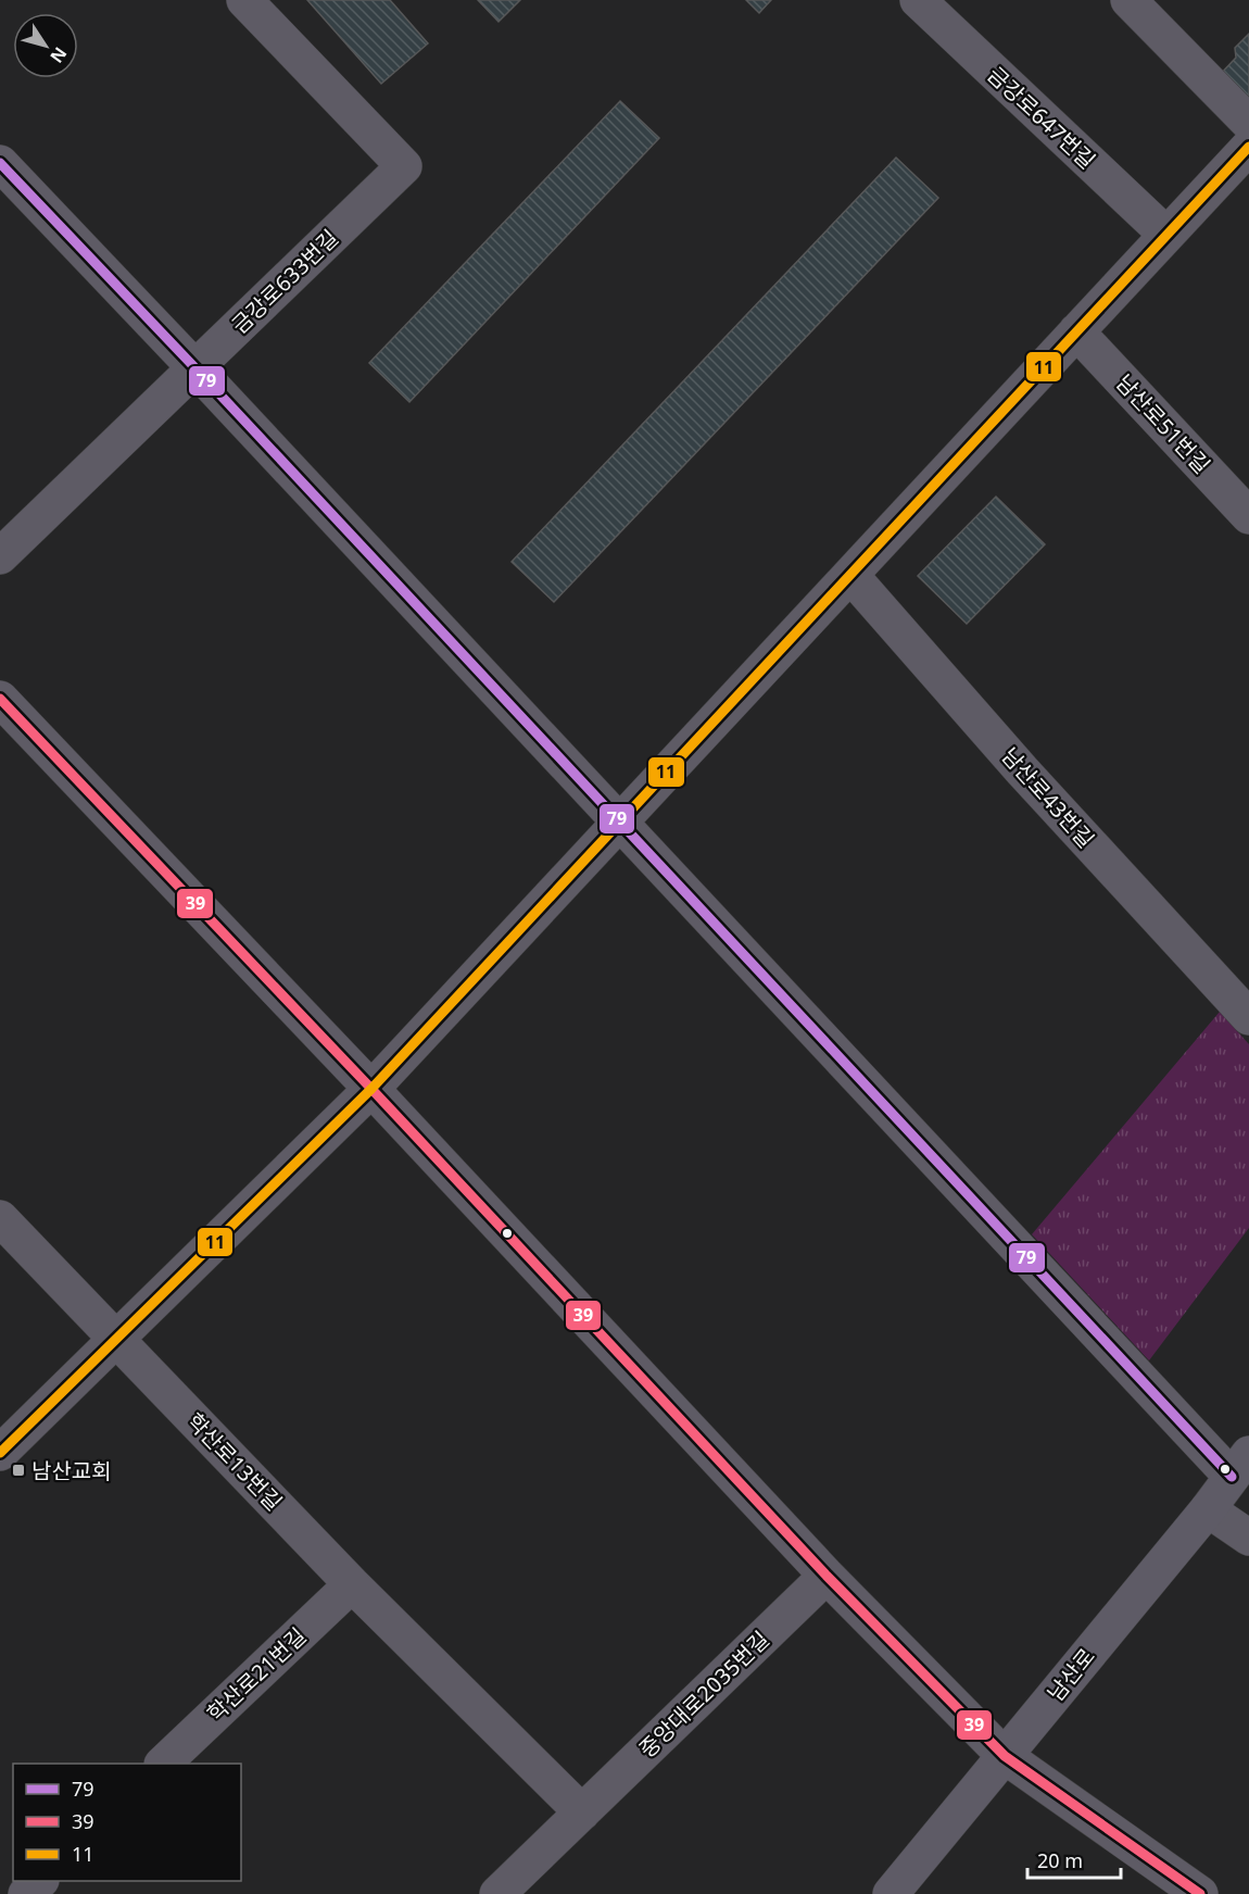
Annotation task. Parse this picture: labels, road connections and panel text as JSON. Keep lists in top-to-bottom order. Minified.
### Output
{"streets":{"main road":["남산로"],"street":["금강로647번길","금강로633번길","남산로51번길","남산로43번길","학산로13번길","학산로21번길","중앙대로2035번길"]},"crossings":[["학산로13번길","학산로21번길"]],"places":{"transit":["남산교회"]},"lines":["transit line 11","transit line 79","transit line 39"],"legend":["79","39","11"],"scale_bar":"20 m","north":"bottom right"}
